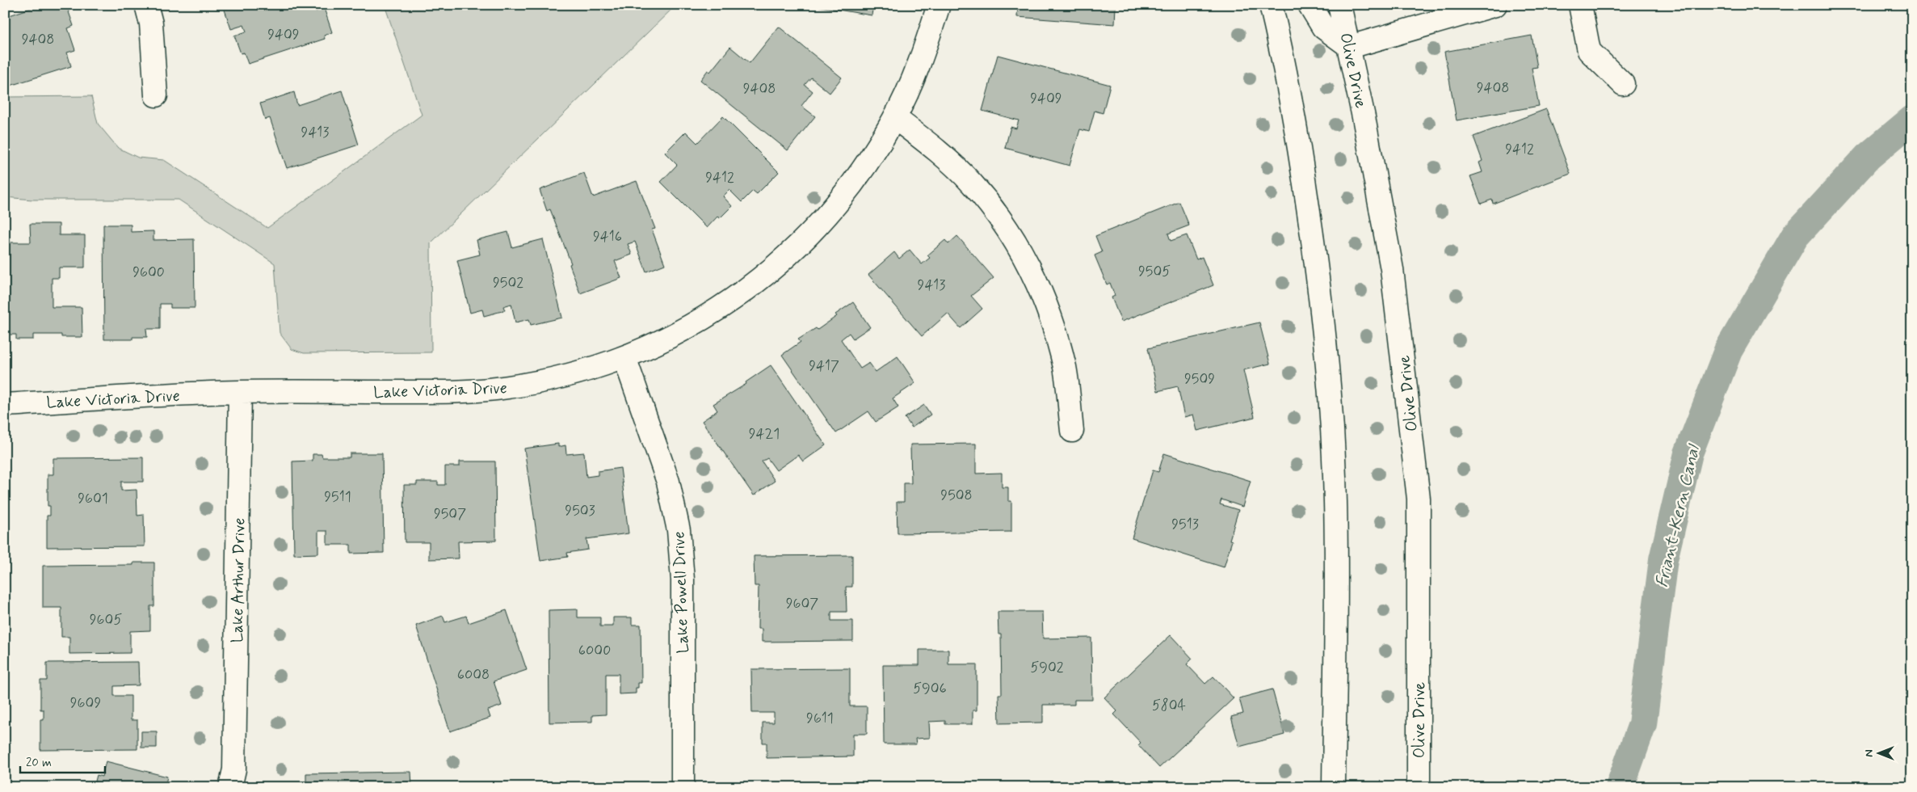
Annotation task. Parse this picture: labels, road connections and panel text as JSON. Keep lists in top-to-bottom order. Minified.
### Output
{"streets":{"street":["Olive Drive","Lake Victoria Drive","Lake Arthur Drive","Lake Powell Drive"]},"crossings":[["Lake Victoria Drive","Lake Arthur Drive"],["Lake Victoria Drive","Lake Powell Drive"]],"water":["Friant-Kern Canal"],"house_numbers":["9409","9408","9408","9408","9409","9413","9412","9412","9416","9505","9600","9502","9413","9417","9509","9421","9508","9511","9601","9503","9507","9513","9607","9605","6000","5902","6008","5906","9609","5804","9611"],"scale_bar":"20 m","north":"left"}
